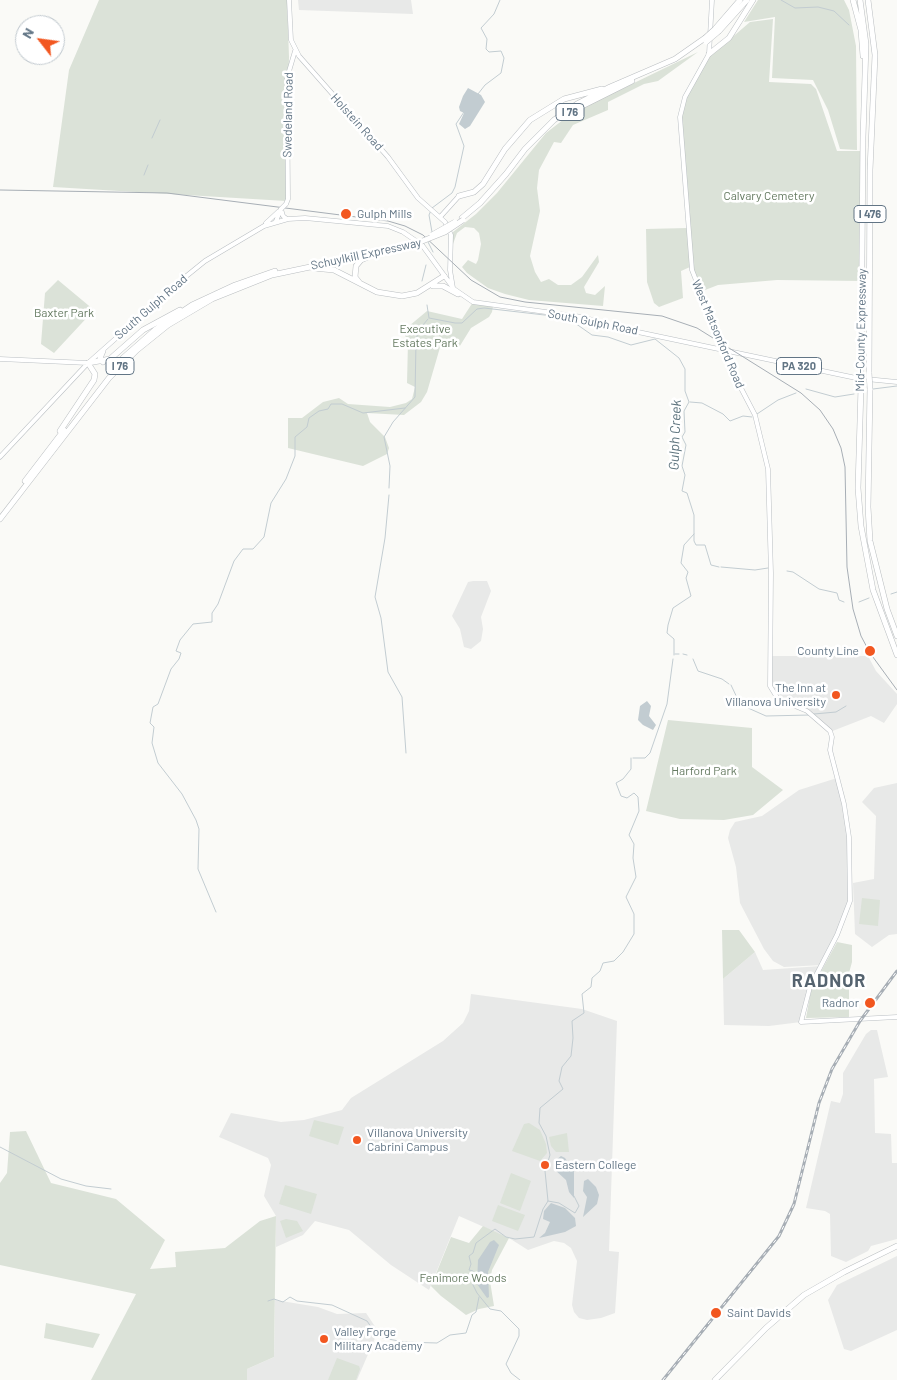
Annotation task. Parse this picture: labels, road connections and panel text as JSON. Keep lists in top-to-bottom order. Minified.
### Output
{"streets":{"highway":["I 76","I 476","Schuylkill Expressway","Mid-County Expressway"],"main road":["Swedeland Road","Holstein Road","South Gulph Road","West Matsonford Road","PA 320"]},"crossings":[["Swedeland Road","Holstein Road"],["Swedeland Road","South Gulph Road"],["South Gulph Road","West Matsonford Road"],["South Gulph Road","PA 320"],["West Matsonford Road","PA 320"]],"districts":["RADNOR"],"water":["Gulph Creek"],"parks":["Calvary Cemetery","Baxter Park","Executive Estates Park","Harford Park","Fenimore Woods"],"places":["Gulph Mills","County Line","The Inn at Villanova University","Radnor","Villanova University Cabrini Campus","Eastern College","Saint Davids","Valley Forge Military Academy"],"north":"top left"}
